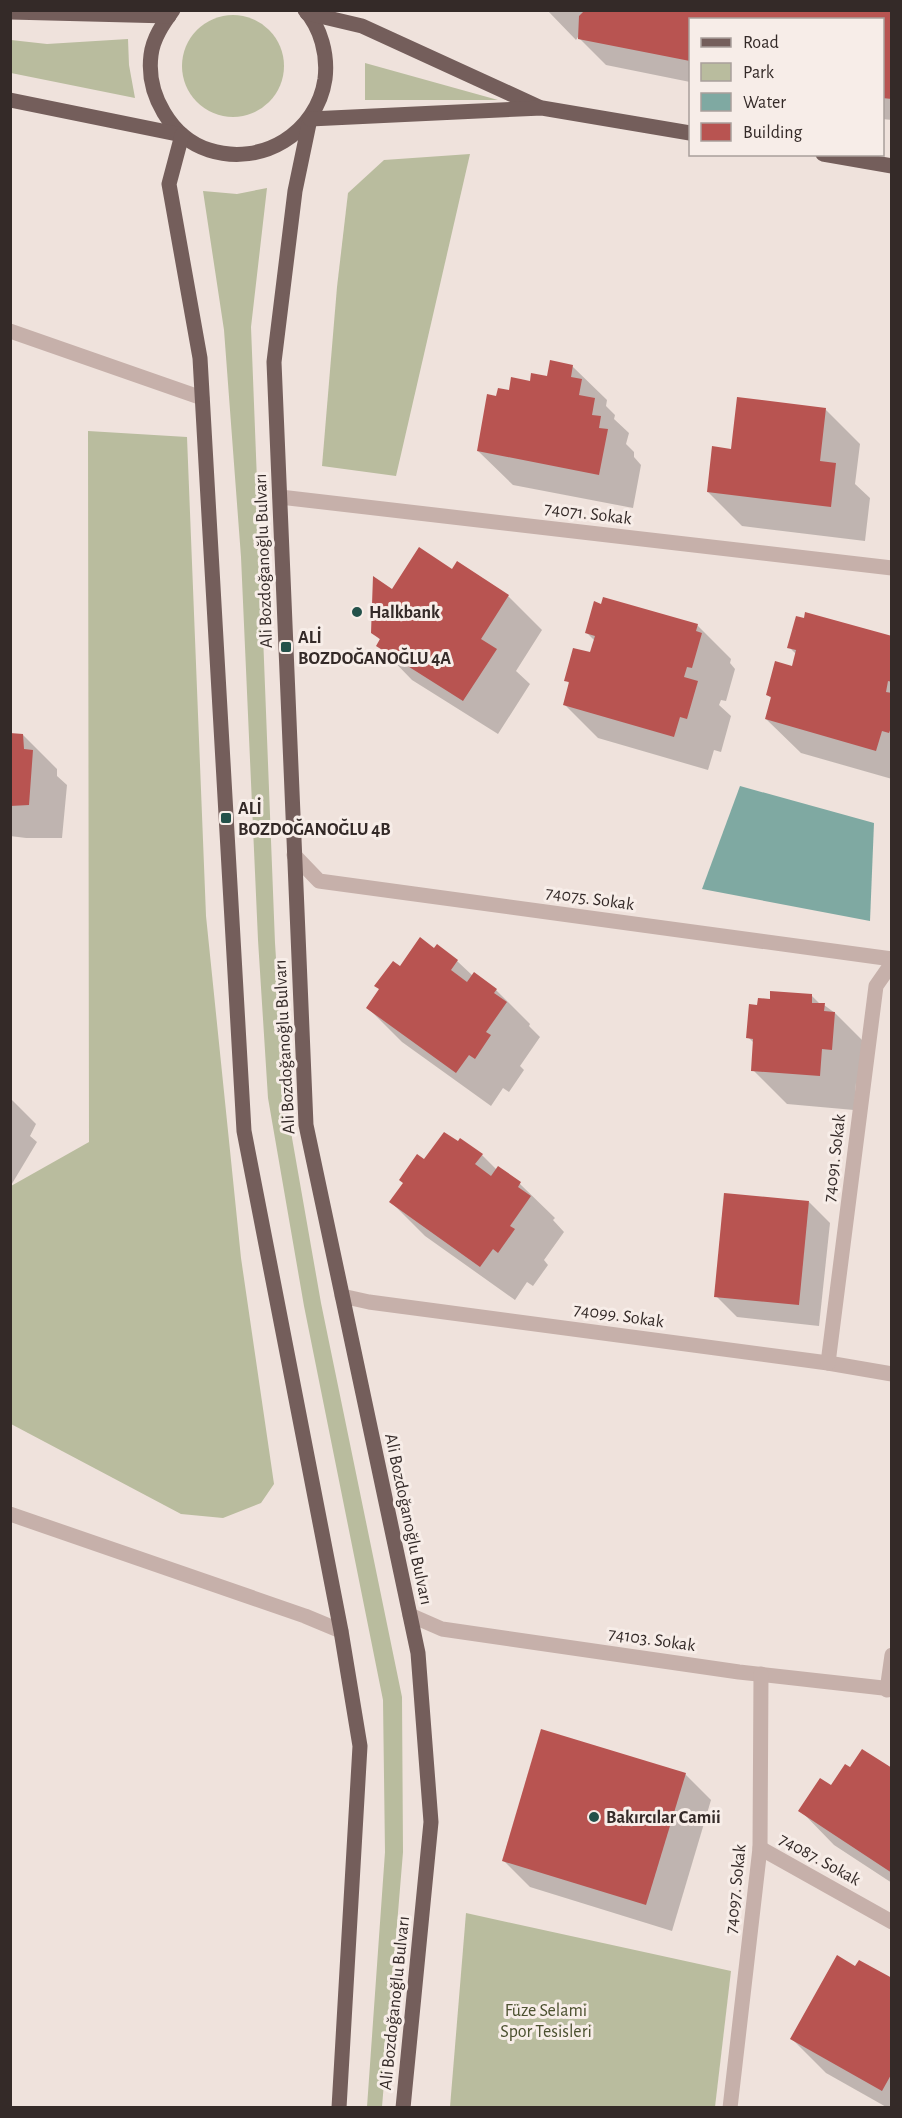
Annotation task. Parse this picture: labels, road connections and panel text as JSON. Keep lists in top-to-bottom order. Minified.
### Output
{"streets":{"main road":["Ali Bozdoğanoğlu Bulvarı"],"street":["74071. Sokak","74075. Sokak","74091. Sokak","74099. Sokak","74103. Sokak","74087. Sokak","74097. Sokak"]},"crossings":[["74071. Sokak","Ali Bozdoğanoğlu Bulvarı"],["Ali Bozdoğanoğlu Bulvarı","74075. Sokak"],["Ali Bozdoğanoğlu Bulvarı","74099. Sokak"],["Ali Bozdoğanoğlu Bulvarı","74103. Sokak"],["74075. Sokak","74091. Sokak"],["74091. Sokak","74099. Sokak"],["74103. Sokak","74097. Sokak"],["74087. Sokak","74097. Sokak"]],"parks":["Füze Selami Spor Tesisleri"],"places":{"other":["Halkbank","Bakırcılar Camii"],"transit":["ALİ BOZDOĞANOĞLU 4A","ALİ BOZDOĞANOĞLU 4B"]},"legend":["Road","Park","Water","Building"]}
